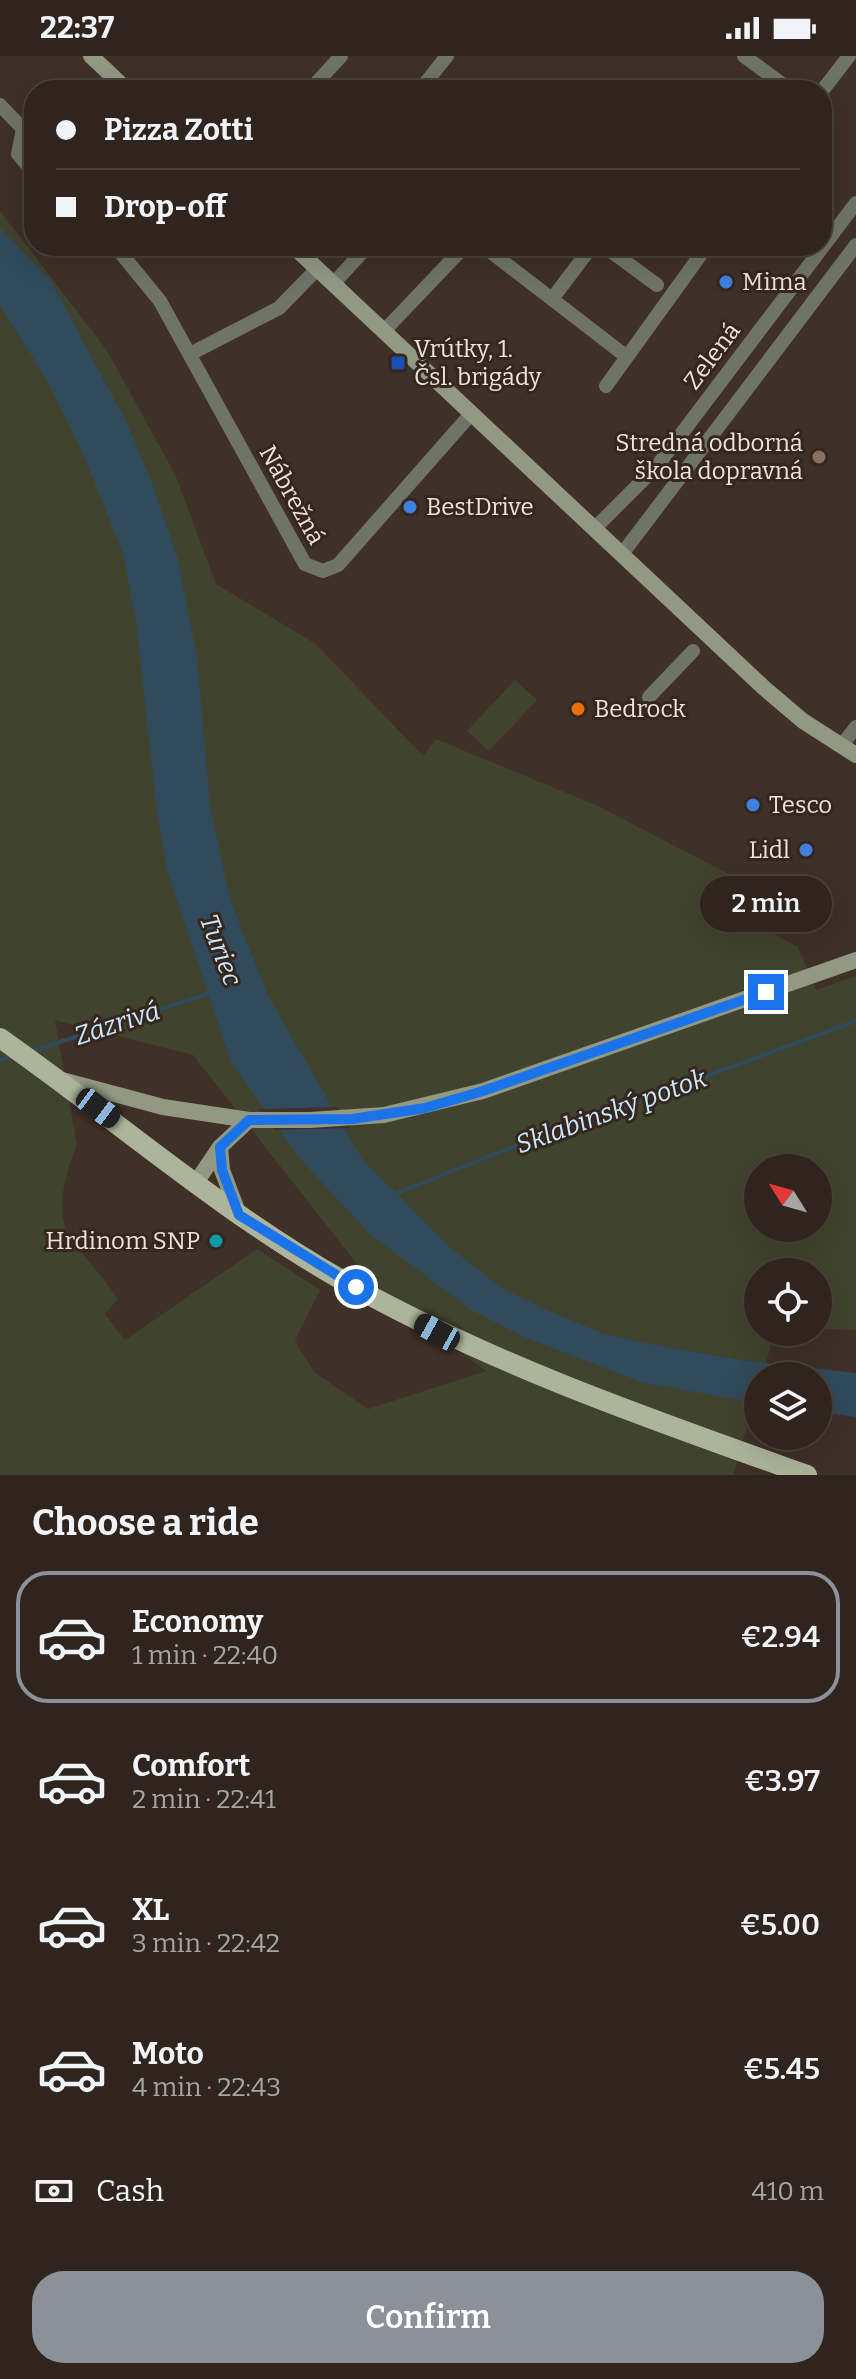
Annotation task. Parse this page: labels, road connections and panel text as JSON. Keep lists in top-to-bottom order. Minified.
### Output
{"streets":{"street":["Zelená","Nábrežná"]},"water":["Turiec","Zázrivá","Sklabinský potok"],"places":{"other":["Mima","Stredná odborná škola dopravná","BestDrive","Bedrock","Tesco","Lidl","Hrdinom SNP"],"transit":["Vrútky, 1. Čsl. brigády"]},"north":"top left","page":{"status":"22:37","banner":["Pizza Zotti","Drop-off"],"bubble":"2 min","heading":"Choose a ride","list":[{"name":"Economy","note":"1 min · 22:40","value":"€2.94"},{"name":"Comfort","note":"2 min · 22:41","value":"€3.97"},{"name":"XL","note":"3 min · 22:42","value":"€5.00"},{"name":"Moto","note":"4 min · 22:43","value":"€5.45"}],"pay":["Cash","410 m"],"buttons":"Confirm"}}
